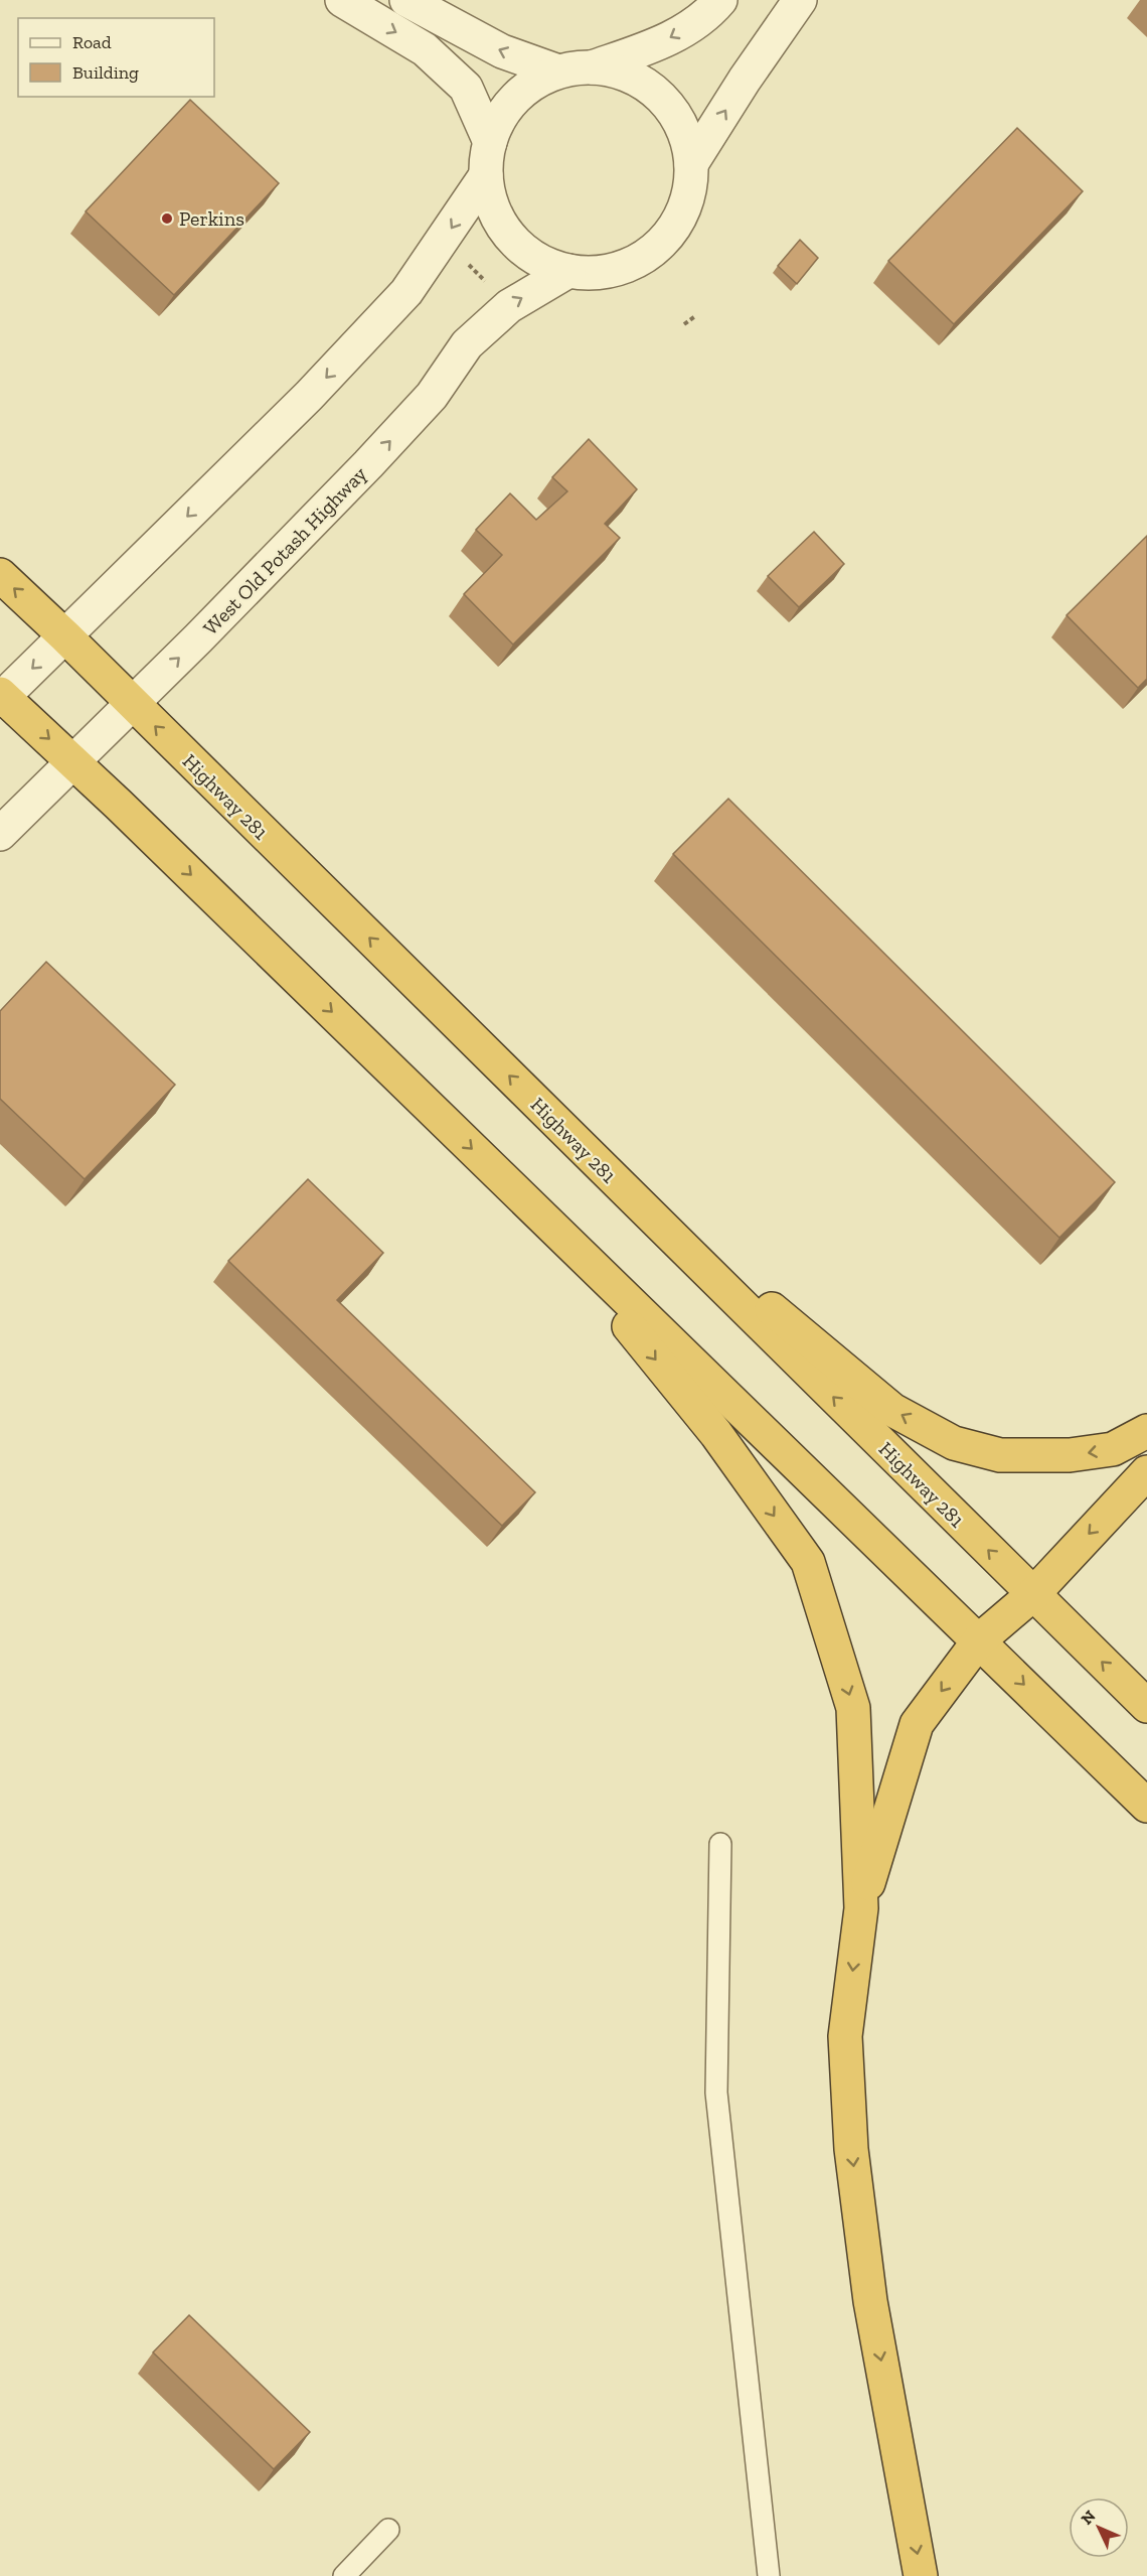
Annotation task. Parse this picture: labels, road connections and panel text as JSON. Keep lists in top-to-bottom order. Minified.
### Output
{"streets":{"highway":["Highway 281"],"street":["West Old Potash Highway"]},"crossings":[["West Old Potash Highway","Highway 281"]],"places":["Perkins"],"legend":["Road","Building"],"north":"top left"}
